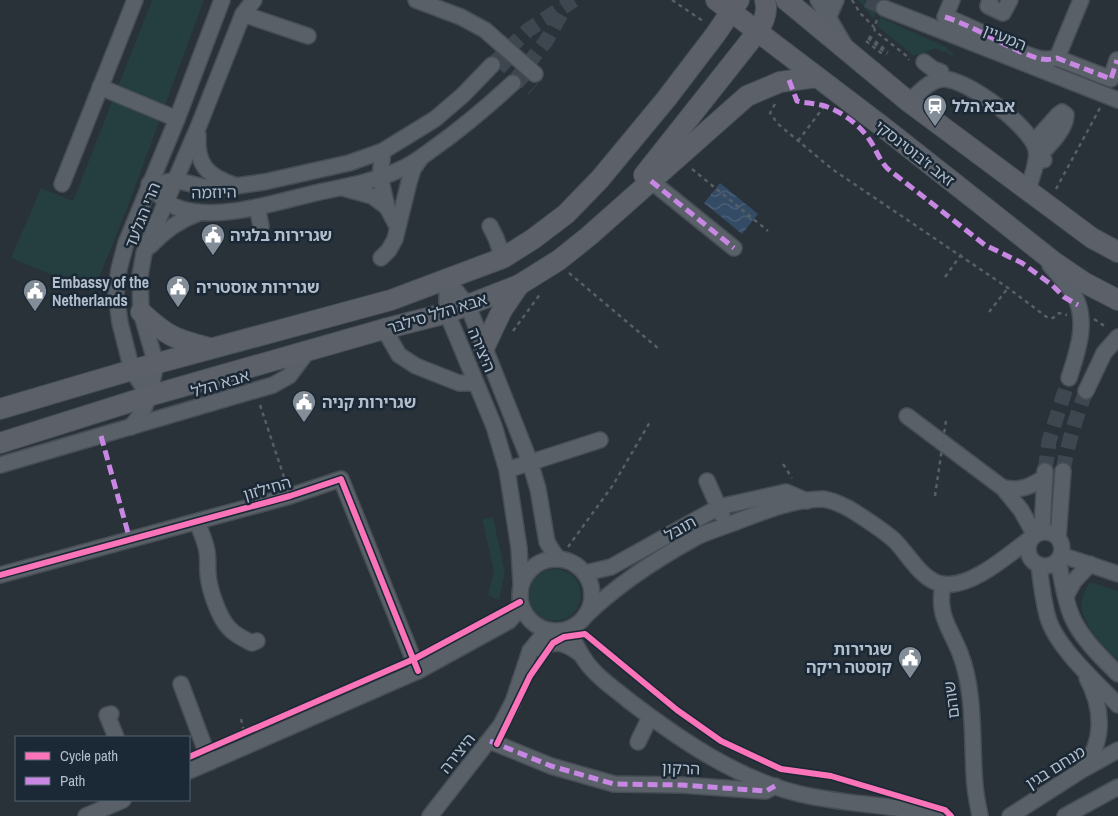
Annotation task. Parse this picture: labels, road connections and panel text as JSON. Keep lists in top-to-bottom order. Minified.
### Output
{"streets":{"main road":["זאב ז'בוטינסקי","אבא הלל סילבר"],"street":["המעיין","היוזמה","הרי הגלעד","היצירה","אבא הלל","החילזון","תובל","שוהם","מנחם בגין","הרקון"]},"crossings":[["זאב ז'בוטינסקי","אבא הלל סילבר"],["היוזמה","הרי הגלעד"],["הרי הגלעד","אבא הלל סילבר"],["אבא הלל סילבר","היצירה"],["אבא הלל סילבר","אבא הלל"],["היצירה","תובל"],["היצירה","הרקון"],["תובל","שוהם"]],"places":{"station":["אבא הלל"],"public building":["שגרירות בלגיה","שגרירות אוסטריה","Embassy of the Netherlands","שגרירות קניה","שגרירות קוסטה ריקה"]},"legend":["Cycle path","Path"]}
